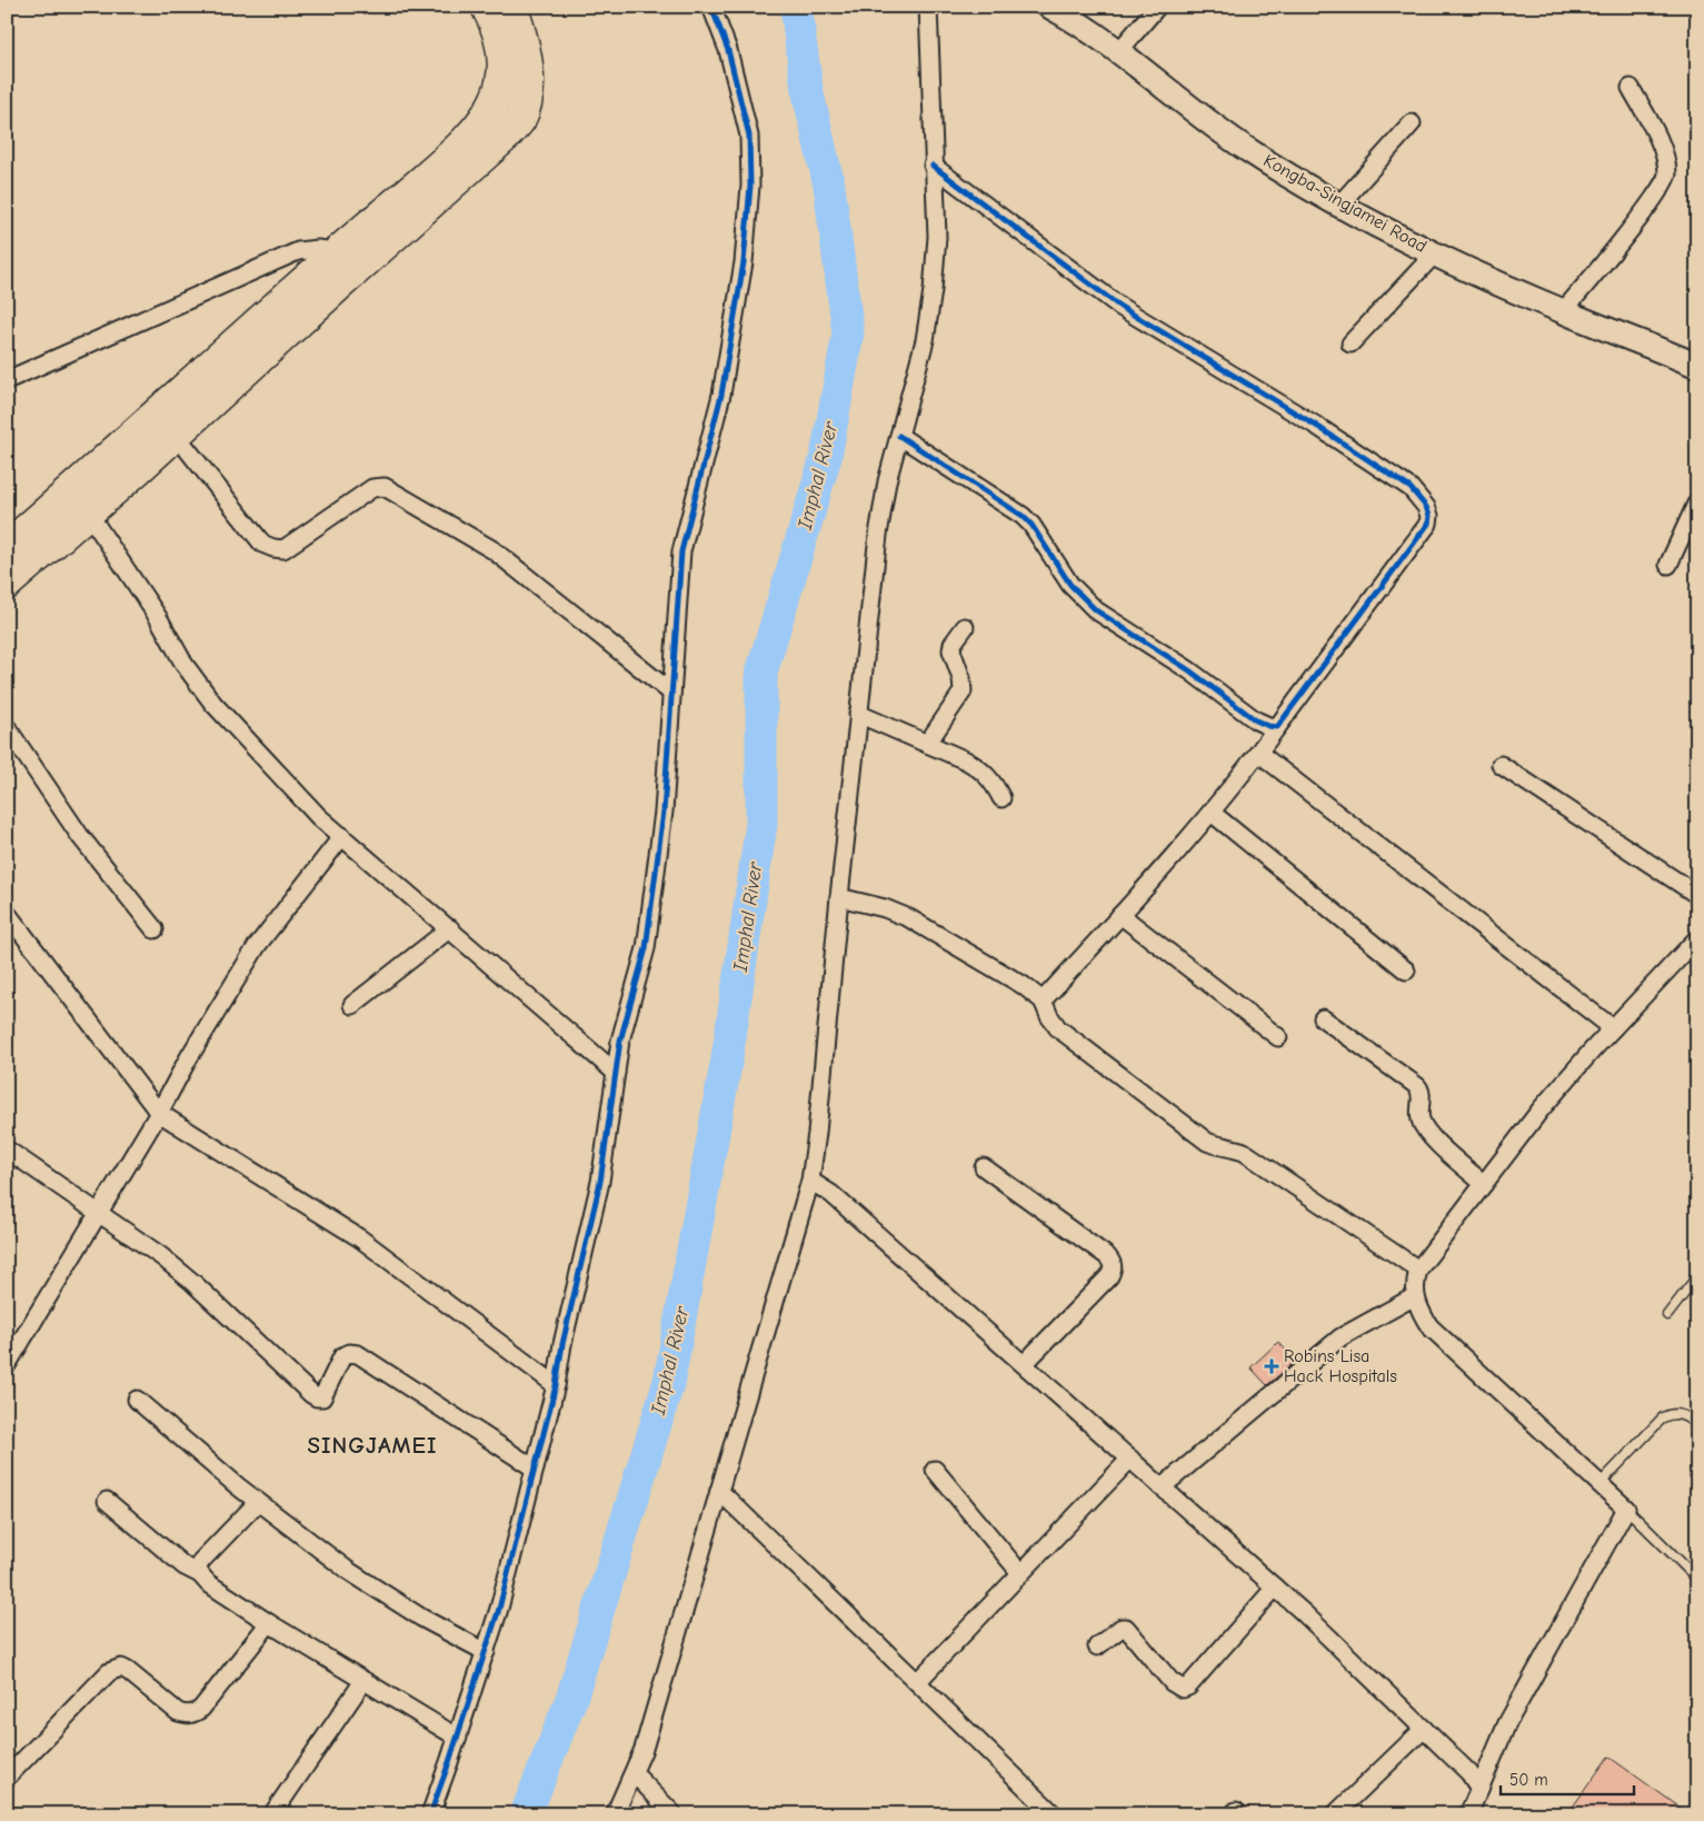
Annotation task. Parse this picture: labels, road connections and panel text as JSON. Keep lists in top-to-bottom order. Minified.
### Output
{"streets":{"street":["Kongba-Singjamei Road"]},"districts":["SINGJAMEI"],"water":["Imphal River"],"places":{"health":["Robins Lisa Hack Hospitals"]},"scale_bar":"50 m"}
